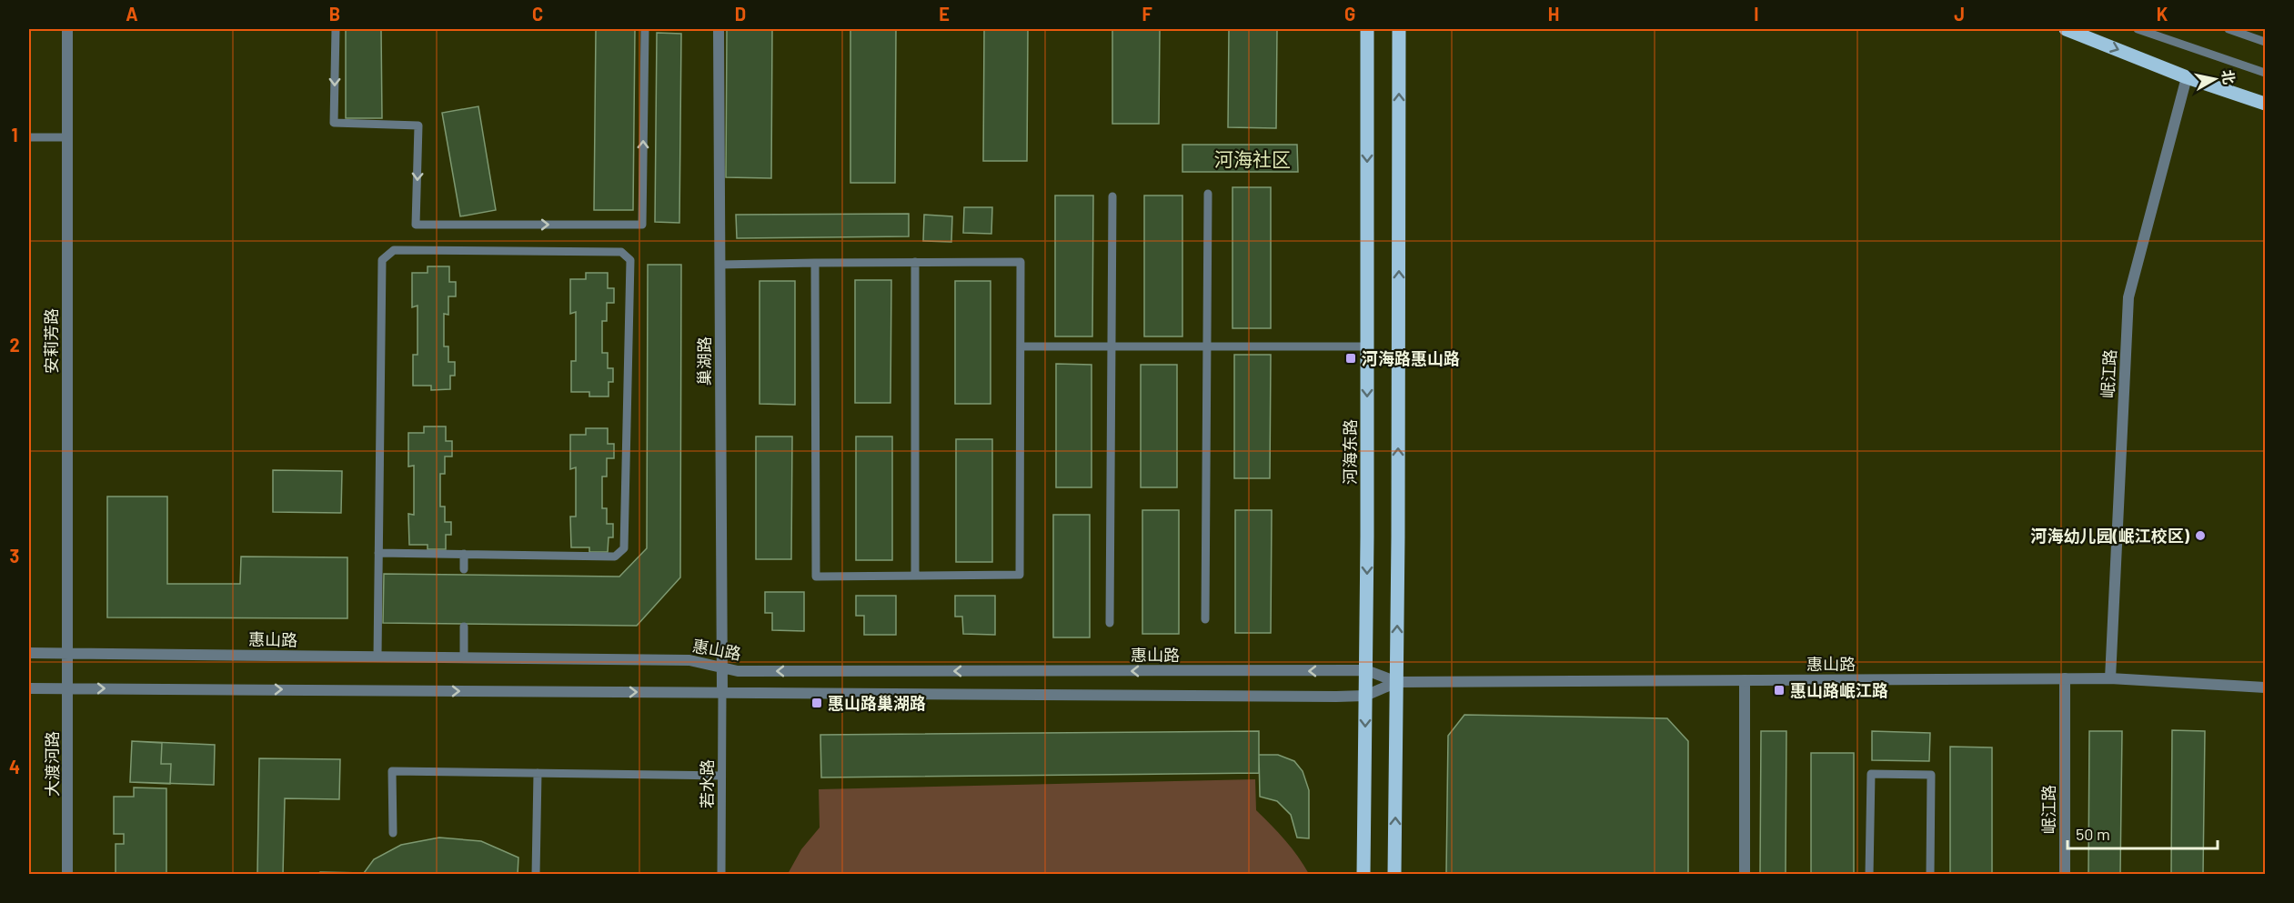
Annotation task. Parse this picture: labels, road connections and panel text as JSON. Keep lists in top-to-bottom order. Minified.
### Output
{"streets":{"main road":["河海东路"],"street":["安莉芳路","巢湖路","岷江路","惠山路","大渡河路"],"lane":["若水路"]},"crossings":[["安莉芳路","惠山路"],["安莉芳路","大渡河路"],["巢湖路","惠山路"],["巢湖路","若水路"],["岷江路","惠山路"],["河海东路","惠山路"],["惠山路","大渡河路"],["惠山路","若水路"]],"districts":["河海社区"],"places":{"transit":["河海路惠山路","惠山路岷江路","惠山路巢湖路"],"other":["河海幼儿园(岷江校区)"]},"scale_bar":"50 m","north":"right","grid":{"columns":["A","B","C","D","E","F","G","H","I","J","K"],"rows":["1","2","3","4"]}}
